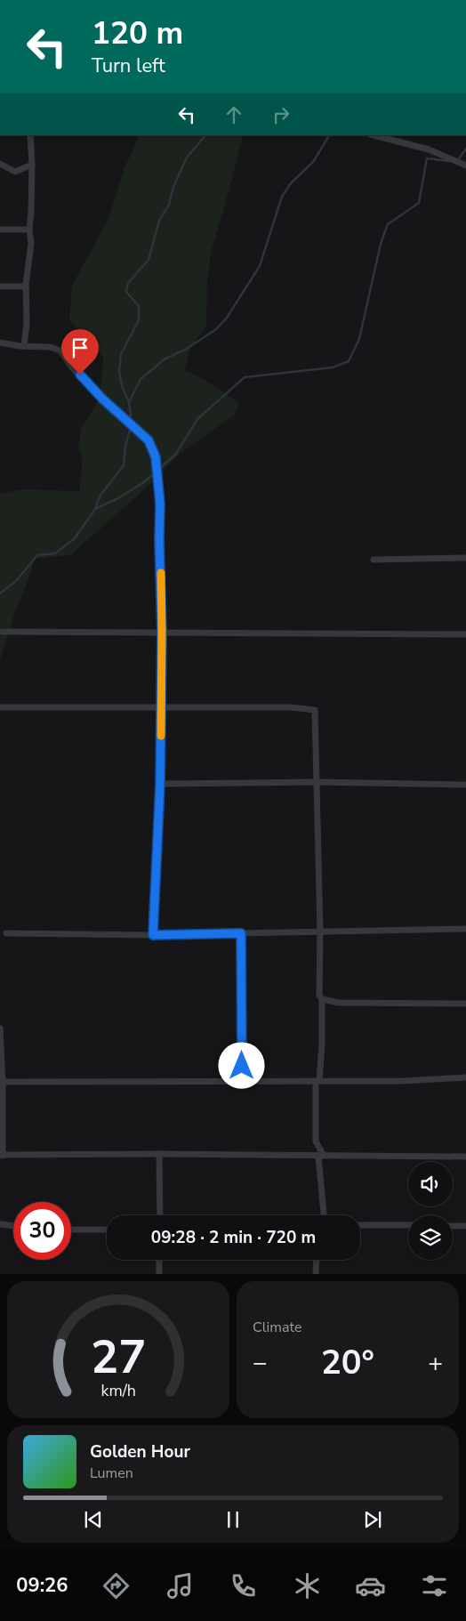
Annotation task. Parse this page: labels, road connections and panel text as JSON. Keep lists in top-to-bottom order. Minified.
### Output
{"page":{"turn":["120 m","Turn left"],"limit":"30","trip":"09:28 · 2 min · 720 m","tile":"Climate","heat":["−","20°","+"],"song":["Golden Hour","Lumen"],"tabs":"09:26","gauge":["27","km/h"]}}
